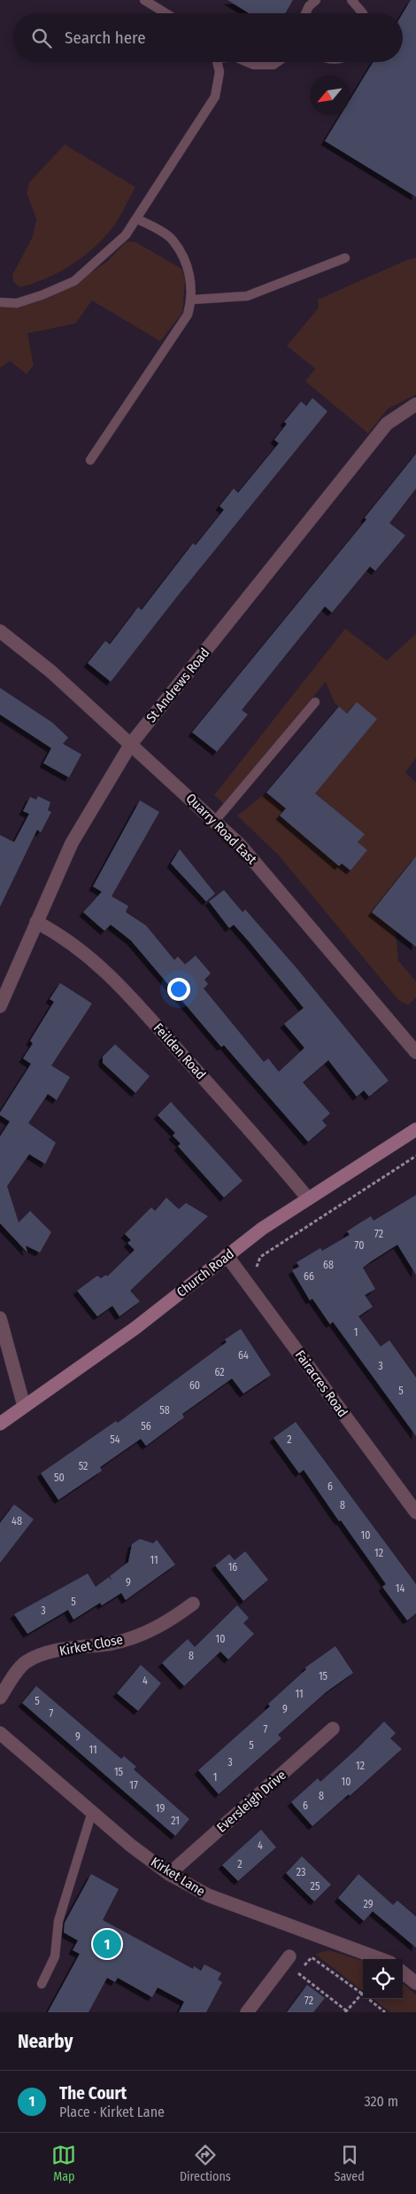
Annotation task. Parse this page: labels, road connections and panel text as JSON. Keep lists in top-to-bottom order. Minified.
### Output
{"streets":{"main road":["Church Road"],"street":["St Andrews Road","Quarry Road East","Feilden Road","Fairacres Road","Kirket Close","Eversleigh Drive","Kirket Lane"]},"crossings":[["St Andrews Road","Quarry Road East"],["St Andrews Road","Feilden Road"],["Feilden Road","Church Road"],["Church Road","Fairacres Road"],["Eversleigh Drive","Kirket Lane"]],"house_numbers":["72","70","68","66","1","64","3","62","60","5","58","56","54","2","52","50","6","8","48","10","12","11","16","9","14","5","3","10","8","15","4","11","5","9","7","7","9","5","11","3","12","15","1","10","17","8","6","19","21","4","2","23","25","29","72"],"north":"bottom left","page":{"search":"Search here","pins":"1","heading":"Nearby","list":[{"mark":"1","name":"The Court","note":"Place · Kirket Lane","value":"320 m"}],"nav":["Map","Directions","Saved"]}}
